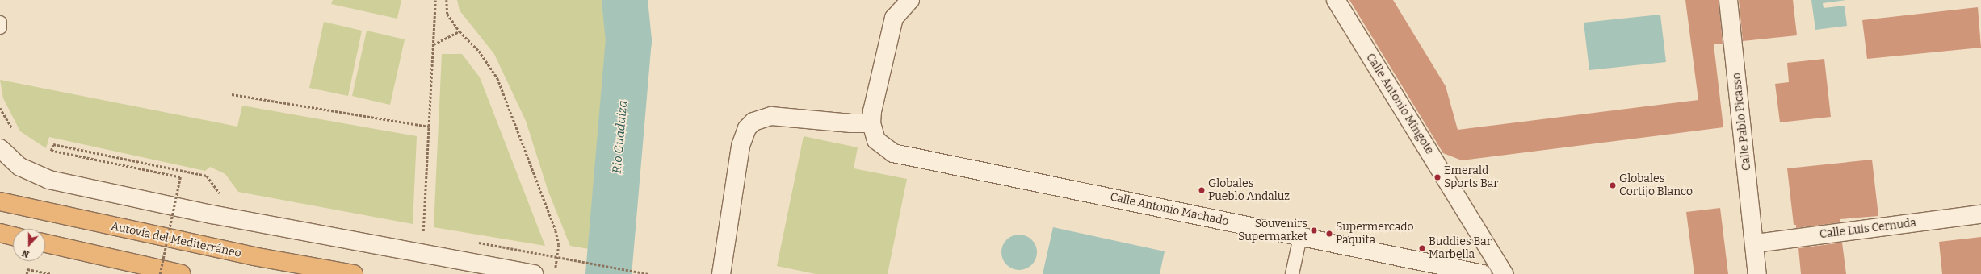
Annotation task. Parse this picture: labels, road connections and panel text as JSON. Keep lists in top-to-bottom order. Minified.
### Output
{"streets":{"highway":["Autovía del Mediterráneo"],"street":["Calle Antonio Mingote","Calle Pablo Picasso","Calle Antonio Machado","Calle Luis Cernuda"]},"crossings":[["Calle Pablo Picasso","Calle Luis Cernuda"]],"water":["Rio Guadaiza"],"places":["Emerald Sports Bar","Globales Cortijo Blanco","Globales Pueblo Andaluz","Souvenirs Supermarket","Supermercado Paquita","Buddies Bar Marbella"],"north":"bottom"}
